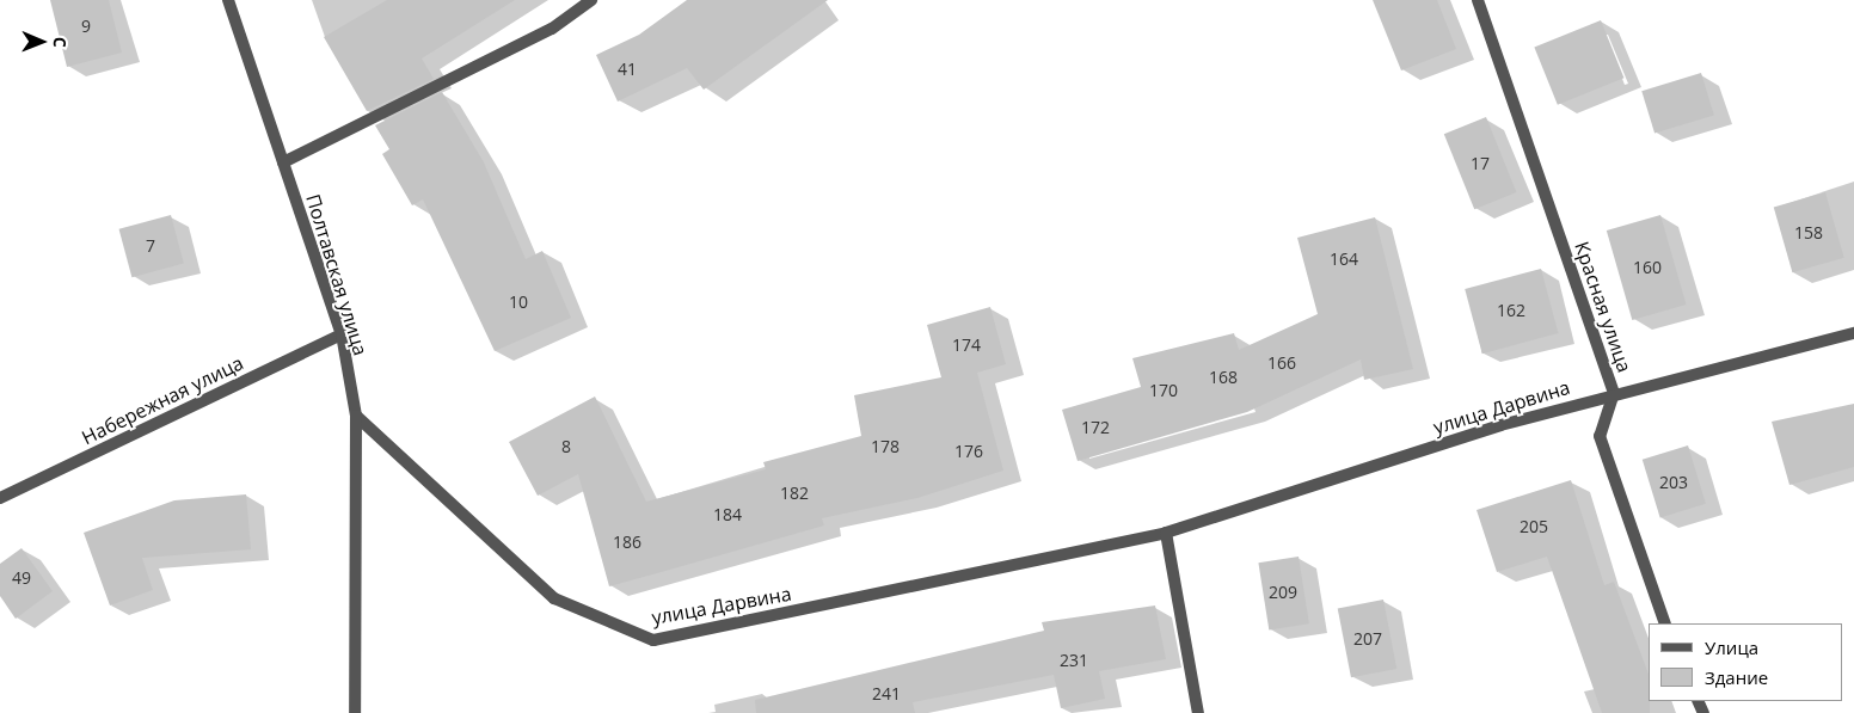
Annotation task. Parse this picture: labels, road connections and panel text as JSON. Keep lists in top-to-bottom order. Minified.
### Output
{"streets":{"street":["Полтавская улица","Красная улица","Набережная улица","улица Дарвина"]},"crossings":[["Полтавская улица","Набережная улица"],["Полтавская улица","улица Дарвина"],["Красная улица","улица Дарвина"]],"house_numbers":["9","41","17","158","7","164","160","10","162","174","166","168","170","172","8","178","176","203","182","184","205","186","49","209","207","231","241"],"legend":["Улица","Здание"],"north":"right"}
